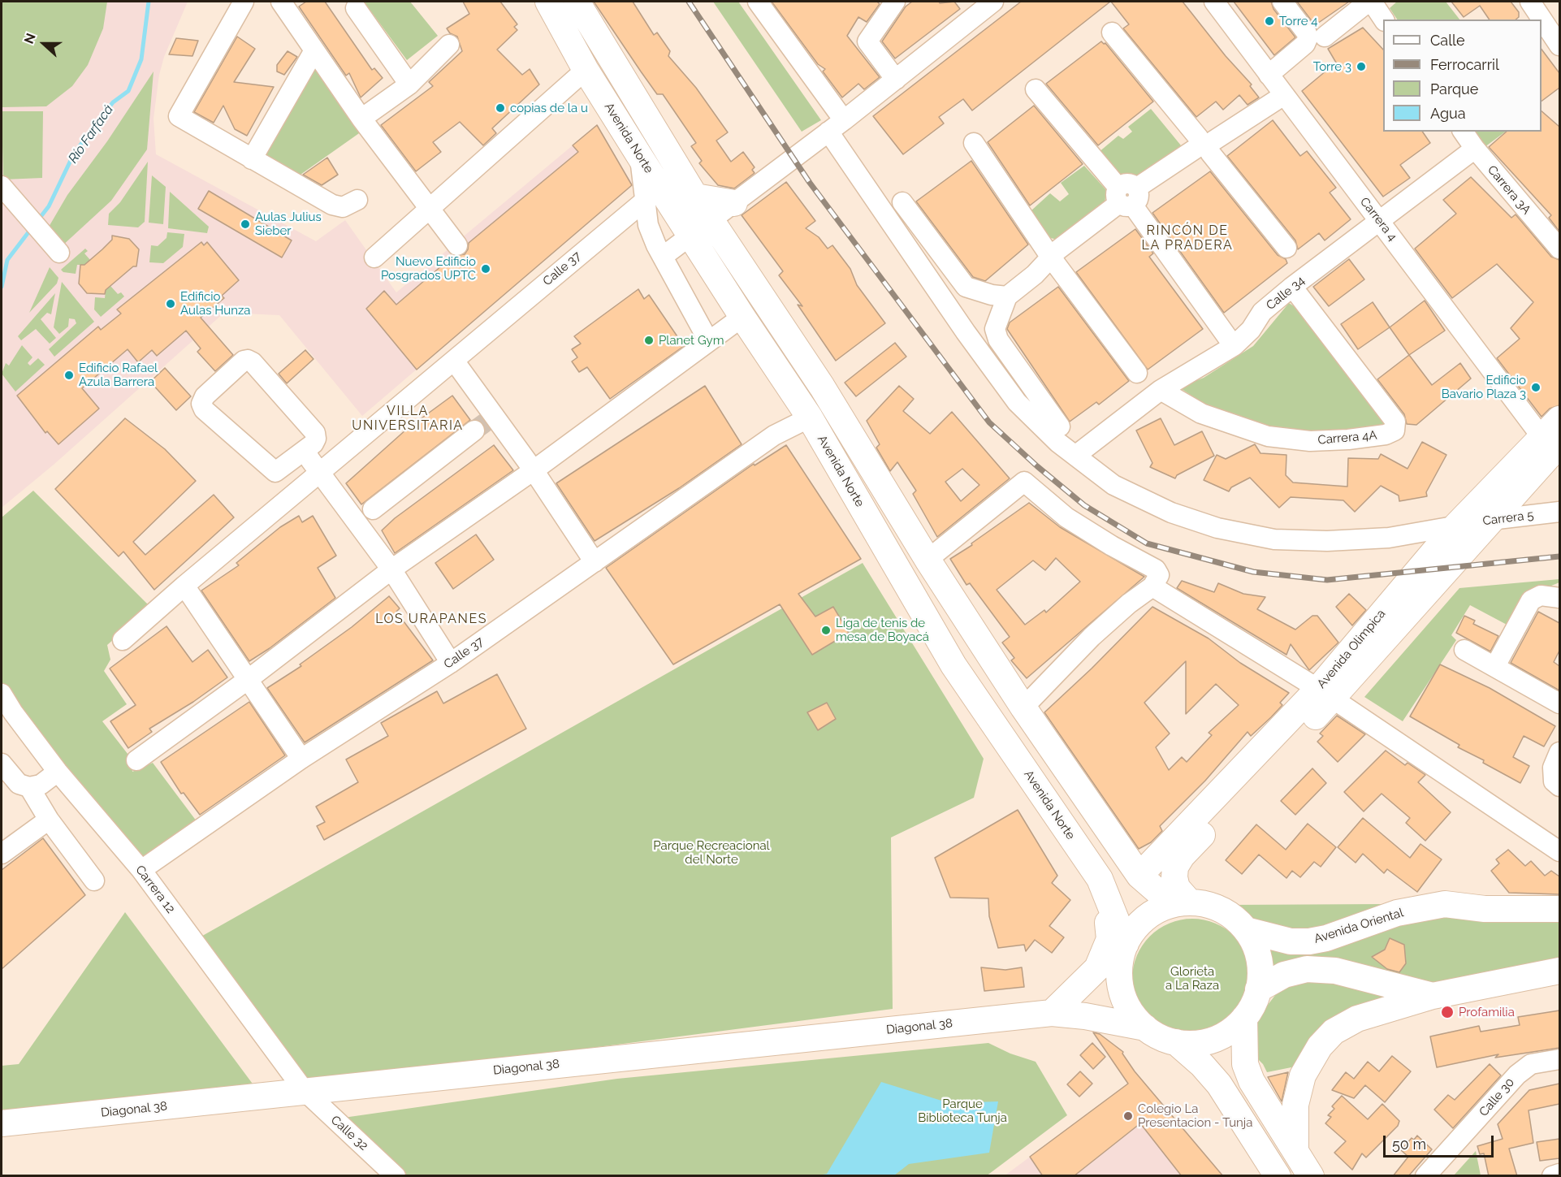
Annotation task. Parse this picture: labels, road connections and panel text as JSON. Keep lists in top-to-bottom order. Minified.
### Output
{"streets":{"main road":["Avenida Norte","Avenida Olimpica","Avenida Oriental","Diagonal 38"],"street":["Carrera 3A","Carrera 4","Calle 37","Calle 34","Carrera 4A","Carrera 5","Carrera 12","Calle 30","Calle 32"]},"crossings":[["Avenida Norte","Calle 37"],["Avenida Norte","Avenida Olimpica"],["Avenida Norte","Avenida Oriental"],["Avenida Norte","Diagonal 38"],["Carrera 3A","Calle 34"],["Carrera 4","Calle 34"],["Carrera 4","Avenida Olimpica"],["Calle 37","Carrera 12"],["Calle 34","Carrera 4A"],["Calle 34","Carrera 5"],["Carrera 5","Avenida Olimpica"],["Avenida Olimpica","Avenida Oriental"],["Avenida Olimpica","Diagonal 38"],["Carrera 12","Diagonal 38"],["Carrera 12","Calle 32"],["Avenida Oriental","Diagonal 38"],["Diagonal 38","Calle 32"]],"districts":["RINCÓN DE LA PRADERA","VILLA UNIVERSITARIA","LOS URAPANES"],"water":["Río Farfacá"],"parks":["Parque Recreacional del Norte","Glorieta a La Raza","Parque Biblioteca Tunja"],"places":["Torre 4","Torre 3","copias de la u","Aulas Julius Sieber","Nuevo Edificio Posgrados UPTC","Edificio Aulas Hunza","Planet Gym","Edificio Rafael Azula Barrera","Edificio Bavario Plaza 3","Liga de tenis de mesa de Boyacá","Profamilia","Colegio La Presentacion - Tunja"],"legend":["Calle","Ferrocarril","Parque","Agua"],"scale_bar":"50 m","north":"left"}
